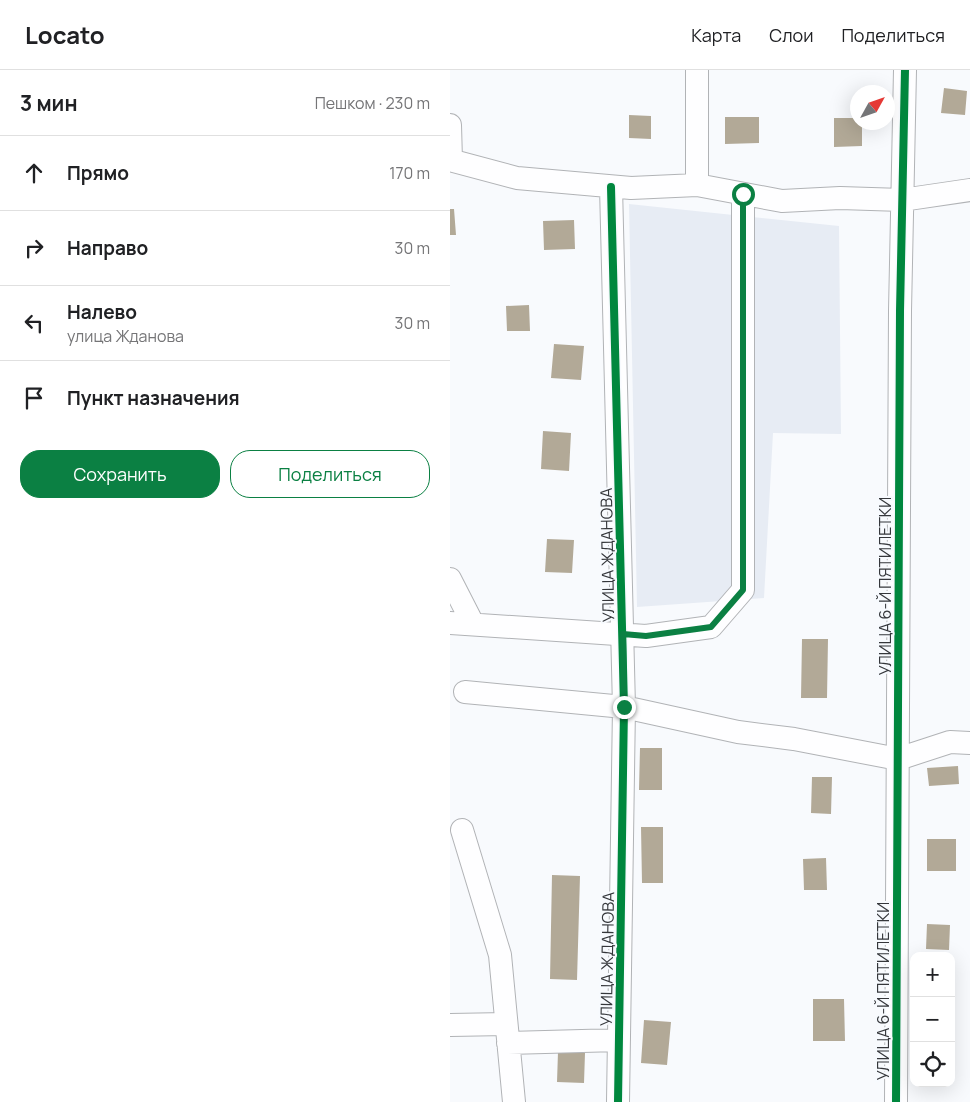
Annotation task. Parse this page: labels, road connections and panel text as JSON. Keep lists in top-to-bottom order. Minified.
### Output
{"streets":{"street":["УЛИЦА ЖДАНОВА","УЛИЦА 6-Й ПЯТИЛЕТКИ"]},"north":"top right","page":{"header":"Locato","nav":["Карта","Слои","Поделиться"],"heading":["3 мин","Пешком · 230 m"],"list":[["Прямо","170 m"],["Направо","30 m"],["Налево","улица Жданова","30 m"],"Пункт назначения"],"buttons":["Сохранить","Поделиться"],"map_buttons":["+","−"]}}
